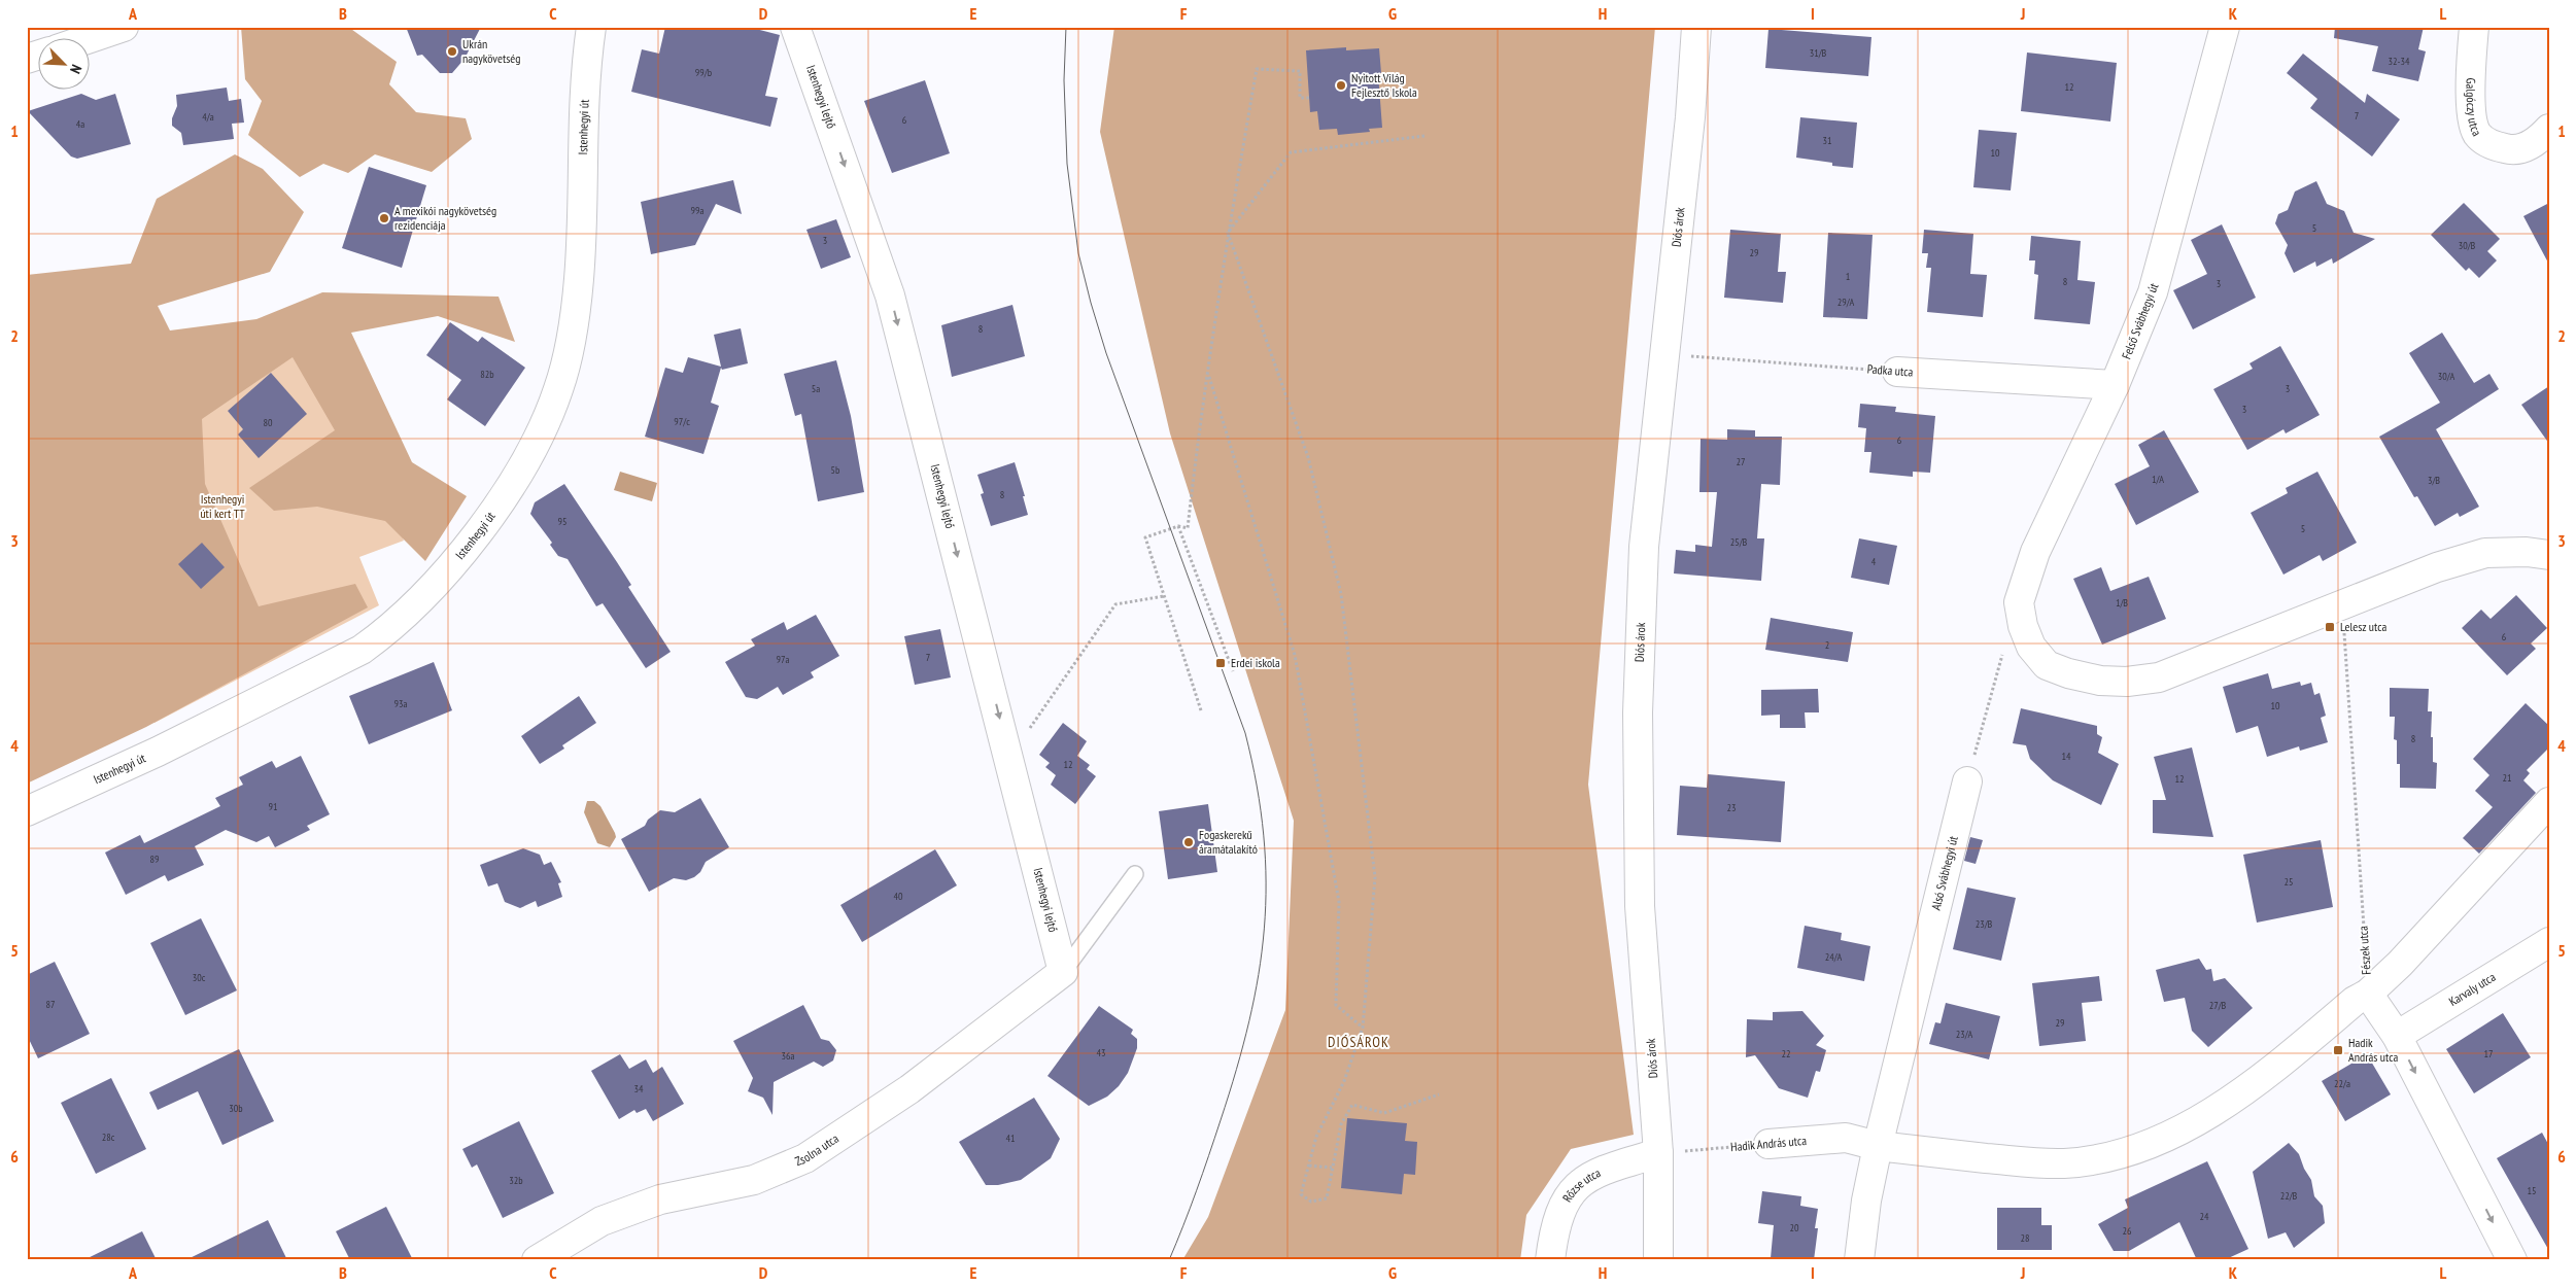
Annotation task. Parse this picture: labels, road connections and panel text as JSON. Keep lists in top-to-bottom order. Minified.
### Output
{"streets":{"street":["Istenhegyi lejtő","Galgóczy utca","Istenhegyi út","Diós árok","Felső Svábhegyi út","Padka utca","Alsó Svábhegyi út","Fészek utca","Karvaly utca","Hadik András utca","Zsolna utca","Rőzse utca"]},"crossings":[["Istenhegyi lejtő","Zsolna utca"],["Diós árok","Padka utca"],["Diós árok","Hadik András utca"],["Diós árok","Rőzse utca"],["Felső Svábhegyi út","Padka utca"],["Felső Svábhegyi út","Fészek utca"],["Alsó Svábhegyi út","Hadik András utca"],["Fészek utca","Karvaly utca"],["Hadik András utca","Rőzse utca"]],"one_way":["Istenhegyi lejtő","Fészek utca"],"districts":["DIÓSÁROK"],"parks":["Istenhegyi úti kert TT"],"places":{"other":["Ukrán nagykövetség","Nyitott Világ Fejlesztő Iskola","A mexikói nagykövetség rezidenciája","Fogaskerekű áramátalakító"],"transit":["Lelesz utca","Erdei iskola","Hadik András utca"]},"house_numbers":["31/B","32-34","99/b","12","7","4/a","6","4a","31","10","99a","5","3","30/B","29","1","8","3","29/A","8","82b","30/A","5a","3","3","97/c","80","6","27","5b","1/A","3/B","8","95","5","25/B","4","1/B","6","2","7","97a","93a","10","8","14","12","21","12","91","23","89","25","40","23/B","24/A","30c","87","27/B","29","23/A","43","22","17","36a","22/a","34","30b","28c","41","32b","15","22/B","24","20","26","28"],"north":"bottom right","grid":{"columns":["A","B","C","D","E","F","G","H","I","J","K","L"],"rows":["1","2","3","4","5","6"]}}
